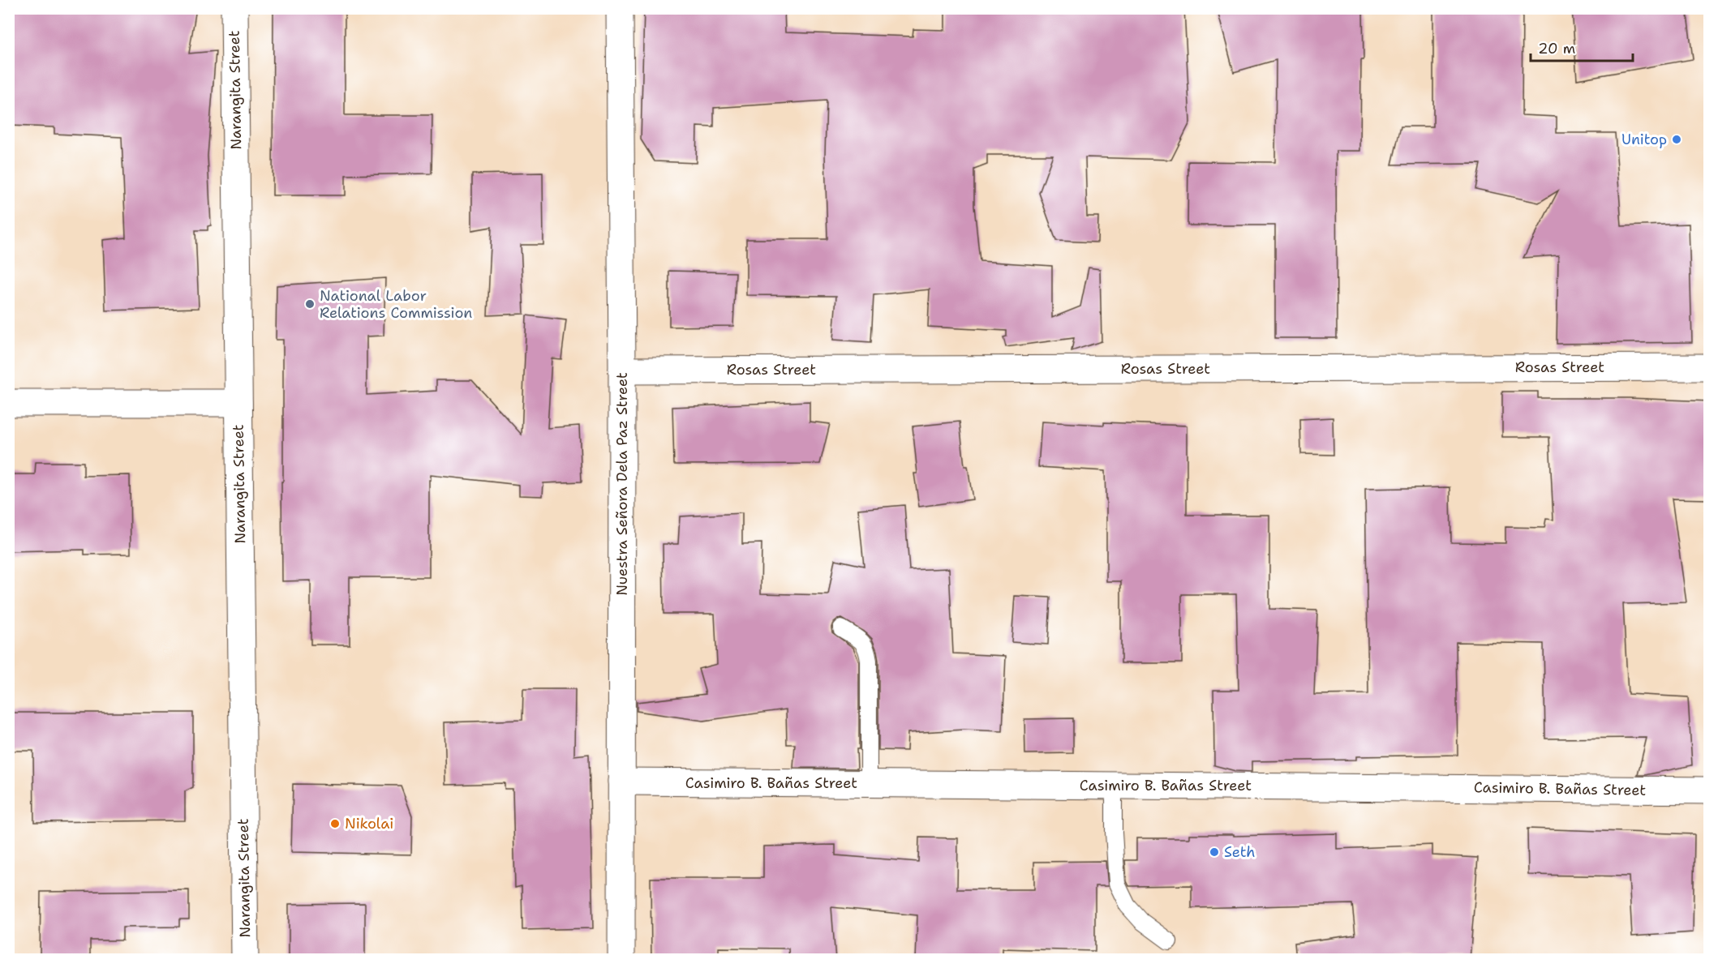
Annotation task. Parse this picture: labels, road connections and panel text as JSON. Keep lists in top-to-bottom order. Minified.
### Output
{"streets":{"street":["Narangita Street","Rosas Street","Nuestra Señora Dela Paz Street","Casimiro B. Bañas Street"]},"crossings":[["Rosas Street","Nuestra Señora Dela Paz Street"],["Nuestra Señora Dela Paz Street","Casimiro B. Bañas Street"]],"places":["Unitop","National Labor Relations Commission","Nikolai","Seth"],"scale_bar":"20 m"}
